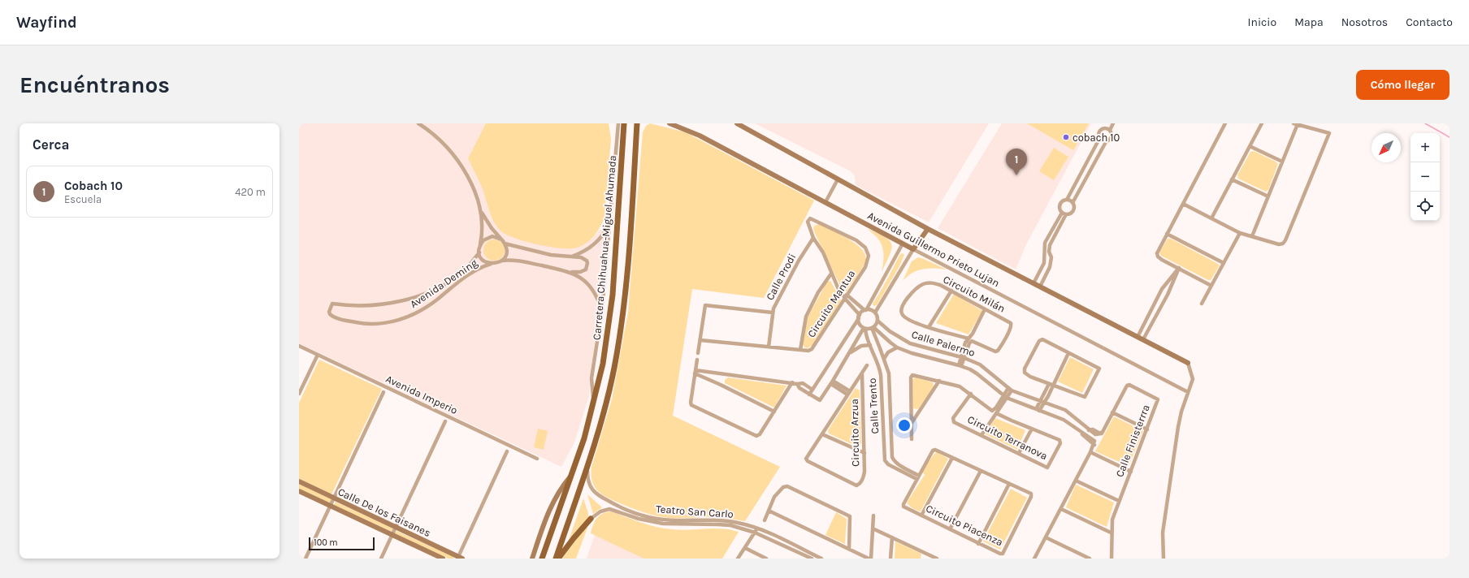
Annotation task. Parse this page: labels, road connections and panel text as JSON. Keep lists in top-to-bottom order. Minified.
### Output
{"streets":{"main road":["Carretera Chihuahua-Miguel Ahumada"],"street":["Avenida Guillermo Prieto Lujan","Calle Prodi","Avenida Deming","Circuito Milán","Circuito Mantua","Calle Palermo","Avenida Imperio","Calle Trento","Circuito Arzua","Circuito Terranova","Calle Finisterrra","Teatro San Carlo","Calle De los Faisanes","Circuito Piacenza"]},"crossings":[["Calle Prodi","Circuito Mantua"],["Circuito Milán","Calle Palermo"],["Calle Palermo","Calle Trento"],["Calle Palermo","Circuito Terranova"],["Calle Palermo","Calle Finisterrra"],["Calle Trento","Circuito Piacenza"]],"places":["cobach 10"],"scale_bar":"100 m","north":"bottom left","page":{"header":"Wayfind","nav":["Inicio","Mapa","Nosotros","Contacto"],"buttons":"Cómo llegar","title":"Encuéntranos","heading":"Cerca","map_buttons":["+","−"],"pins":"1","list":[{"mark":"1","name":"Cobach 10","note":"Escuela","value":"420 m"}],"scale":"100 m"}}
